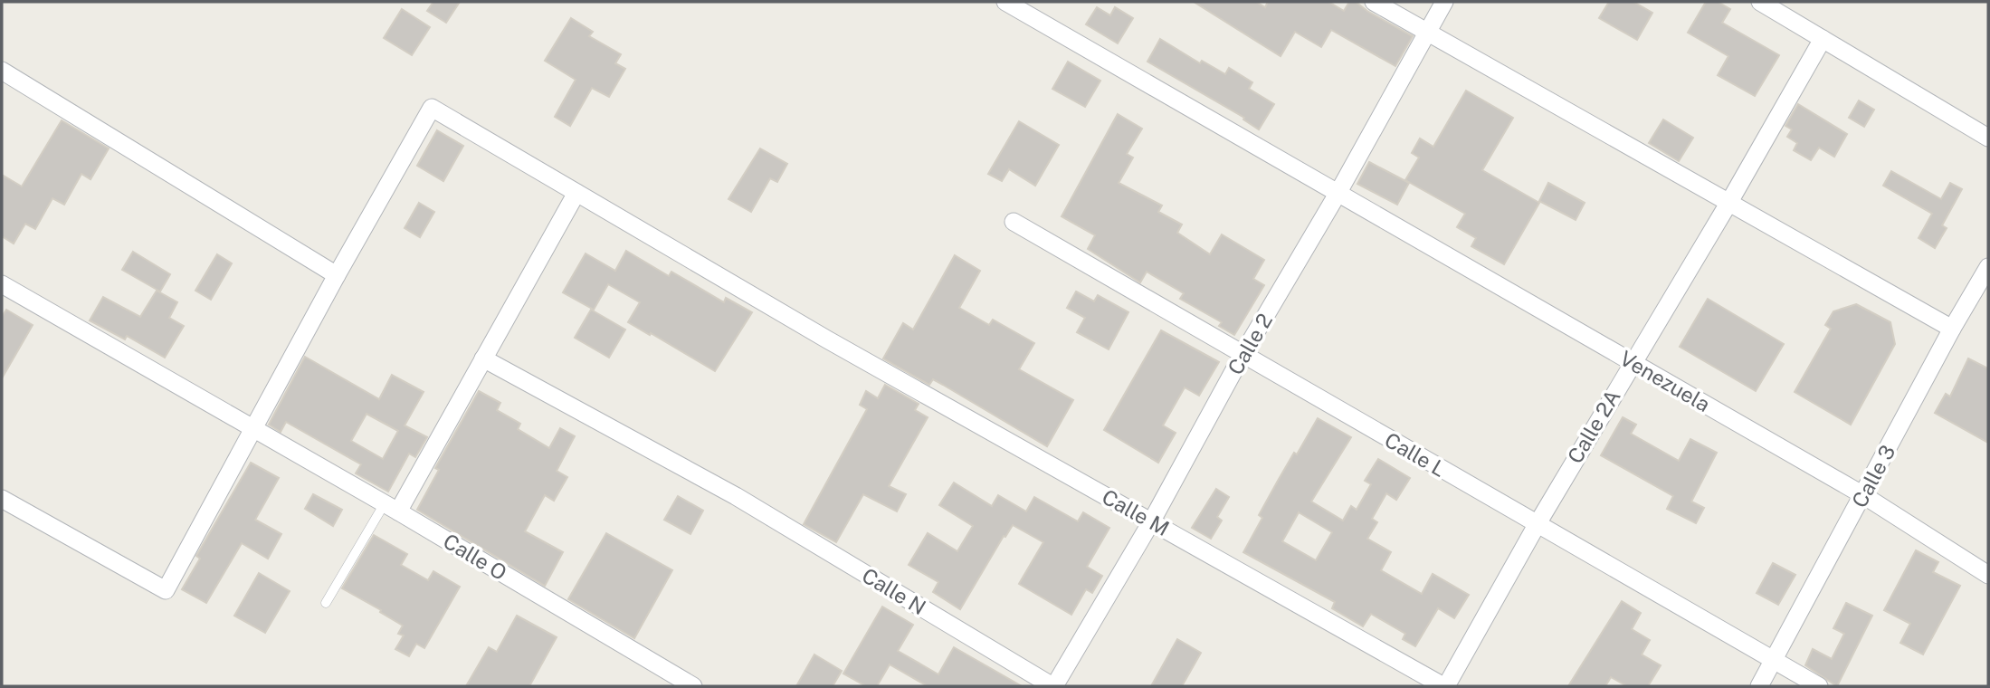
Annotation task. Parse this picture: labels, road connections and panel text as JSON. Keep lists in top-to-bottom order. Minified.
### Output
{"streets":{"street":["Calle 2","Venezuela","Calle 2A","Calle L","Calle 3","Calle M","Calle O","Calle N"]},"crossings":[["Calle 2","Venezuela"],["Calle 2","Calle L"],["Calle 2","Calle M"],["Calle 2","Calle N"],["Venezuela","Calle 2A"],["Venezuela","Calle 3"],["Calle 2A","Calle L"],["Calle 2A","Calle M"],["Calle L","Calle 3"]]}
